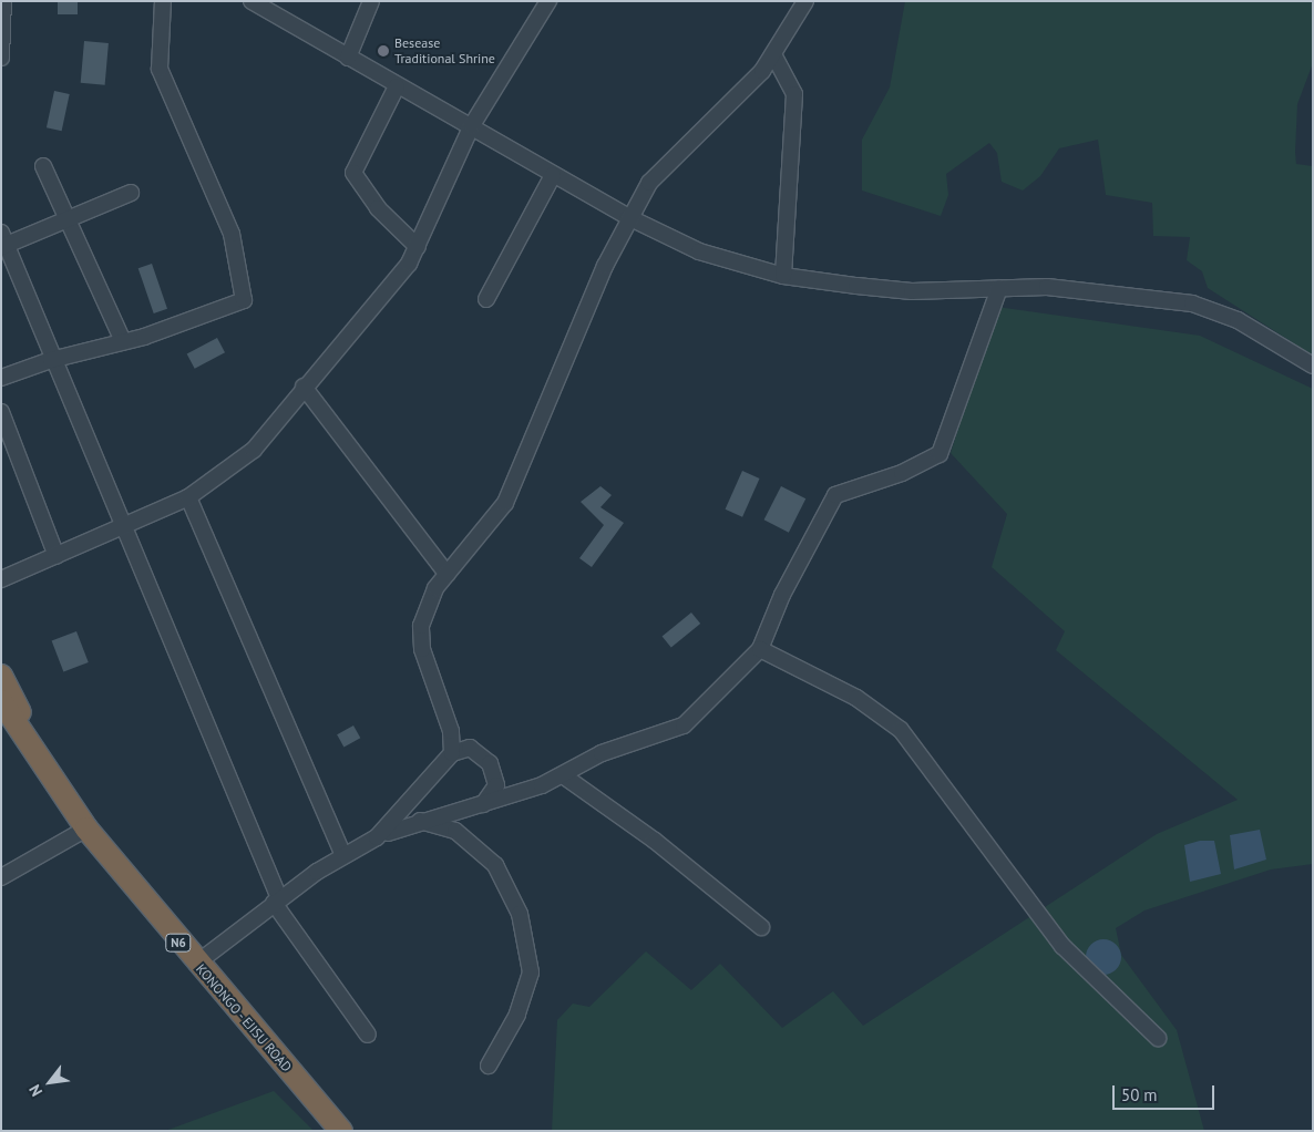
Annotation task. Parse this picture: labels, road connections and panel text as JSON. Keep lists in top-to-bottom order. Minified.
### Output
{"streets":{"highway":["N6","KONONGO - EJISU ROAD"]},"places":["Besease Traditional Shrine"],"scale_bar":"50 m","north":"bottom left"}
